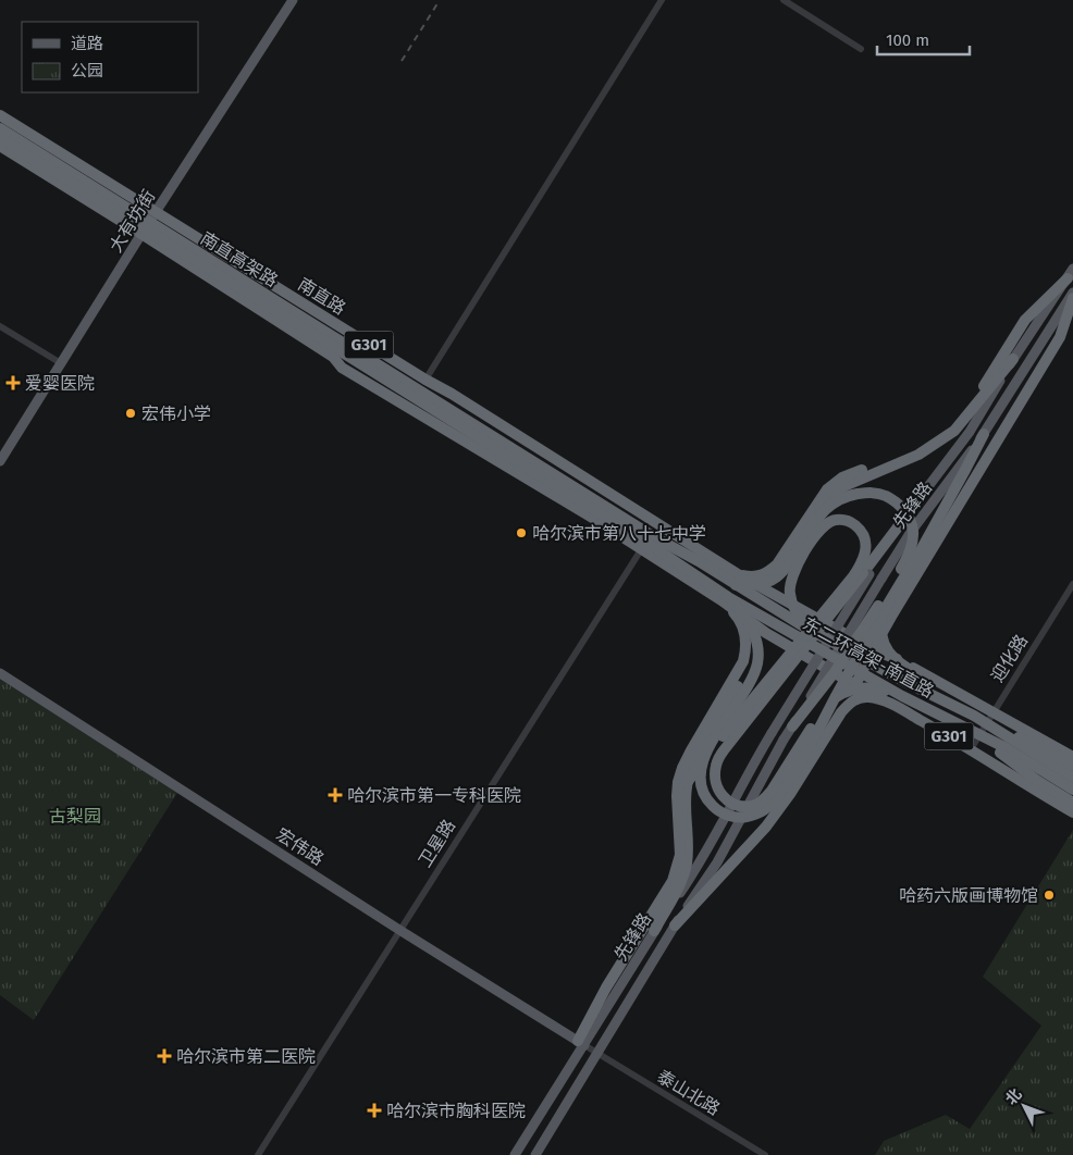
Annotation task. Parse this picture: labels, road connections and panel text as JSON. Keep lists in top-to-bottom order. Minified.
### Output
{"streets":{"highway":["南直高架路","南直路","G301","东二环高架-南直路"],"main road":["大有坊街","先锋路","宏伟路"],"street":["迎化路","卫星路","泰山北路"]},"crossings":[["大有坊街","南直路"],["大有坊街","G301"],["南直高架路","G301"],["南直高架路","东二环高架-南直路"],["南直高架路","卫星路"],["南直路","G301"],["南直路","东二环高架-南直路"],["G301","东二环高架-南直路"],["G301","迎化路"],["G301","卫星路"],["先锋路","宏伟路"],["先锋路","泰山北路"],["东二环高架-南直路","卫星路"],["卫星路","宏伟路"],["宏伟路","泰山北路"]],"parks":["古梨园"],"places":{"health":["爱婴医院","哈尔滨市第一专科医院","哈尔滨市第二医院","哈尔滨市胸科医院"],"other":["宏伟小学","哈尔滨市第八十七中学","哈药六版画博物馆"]},"legend":["道路","公园"],"scale_bar":"100 m","north":"top left"}
